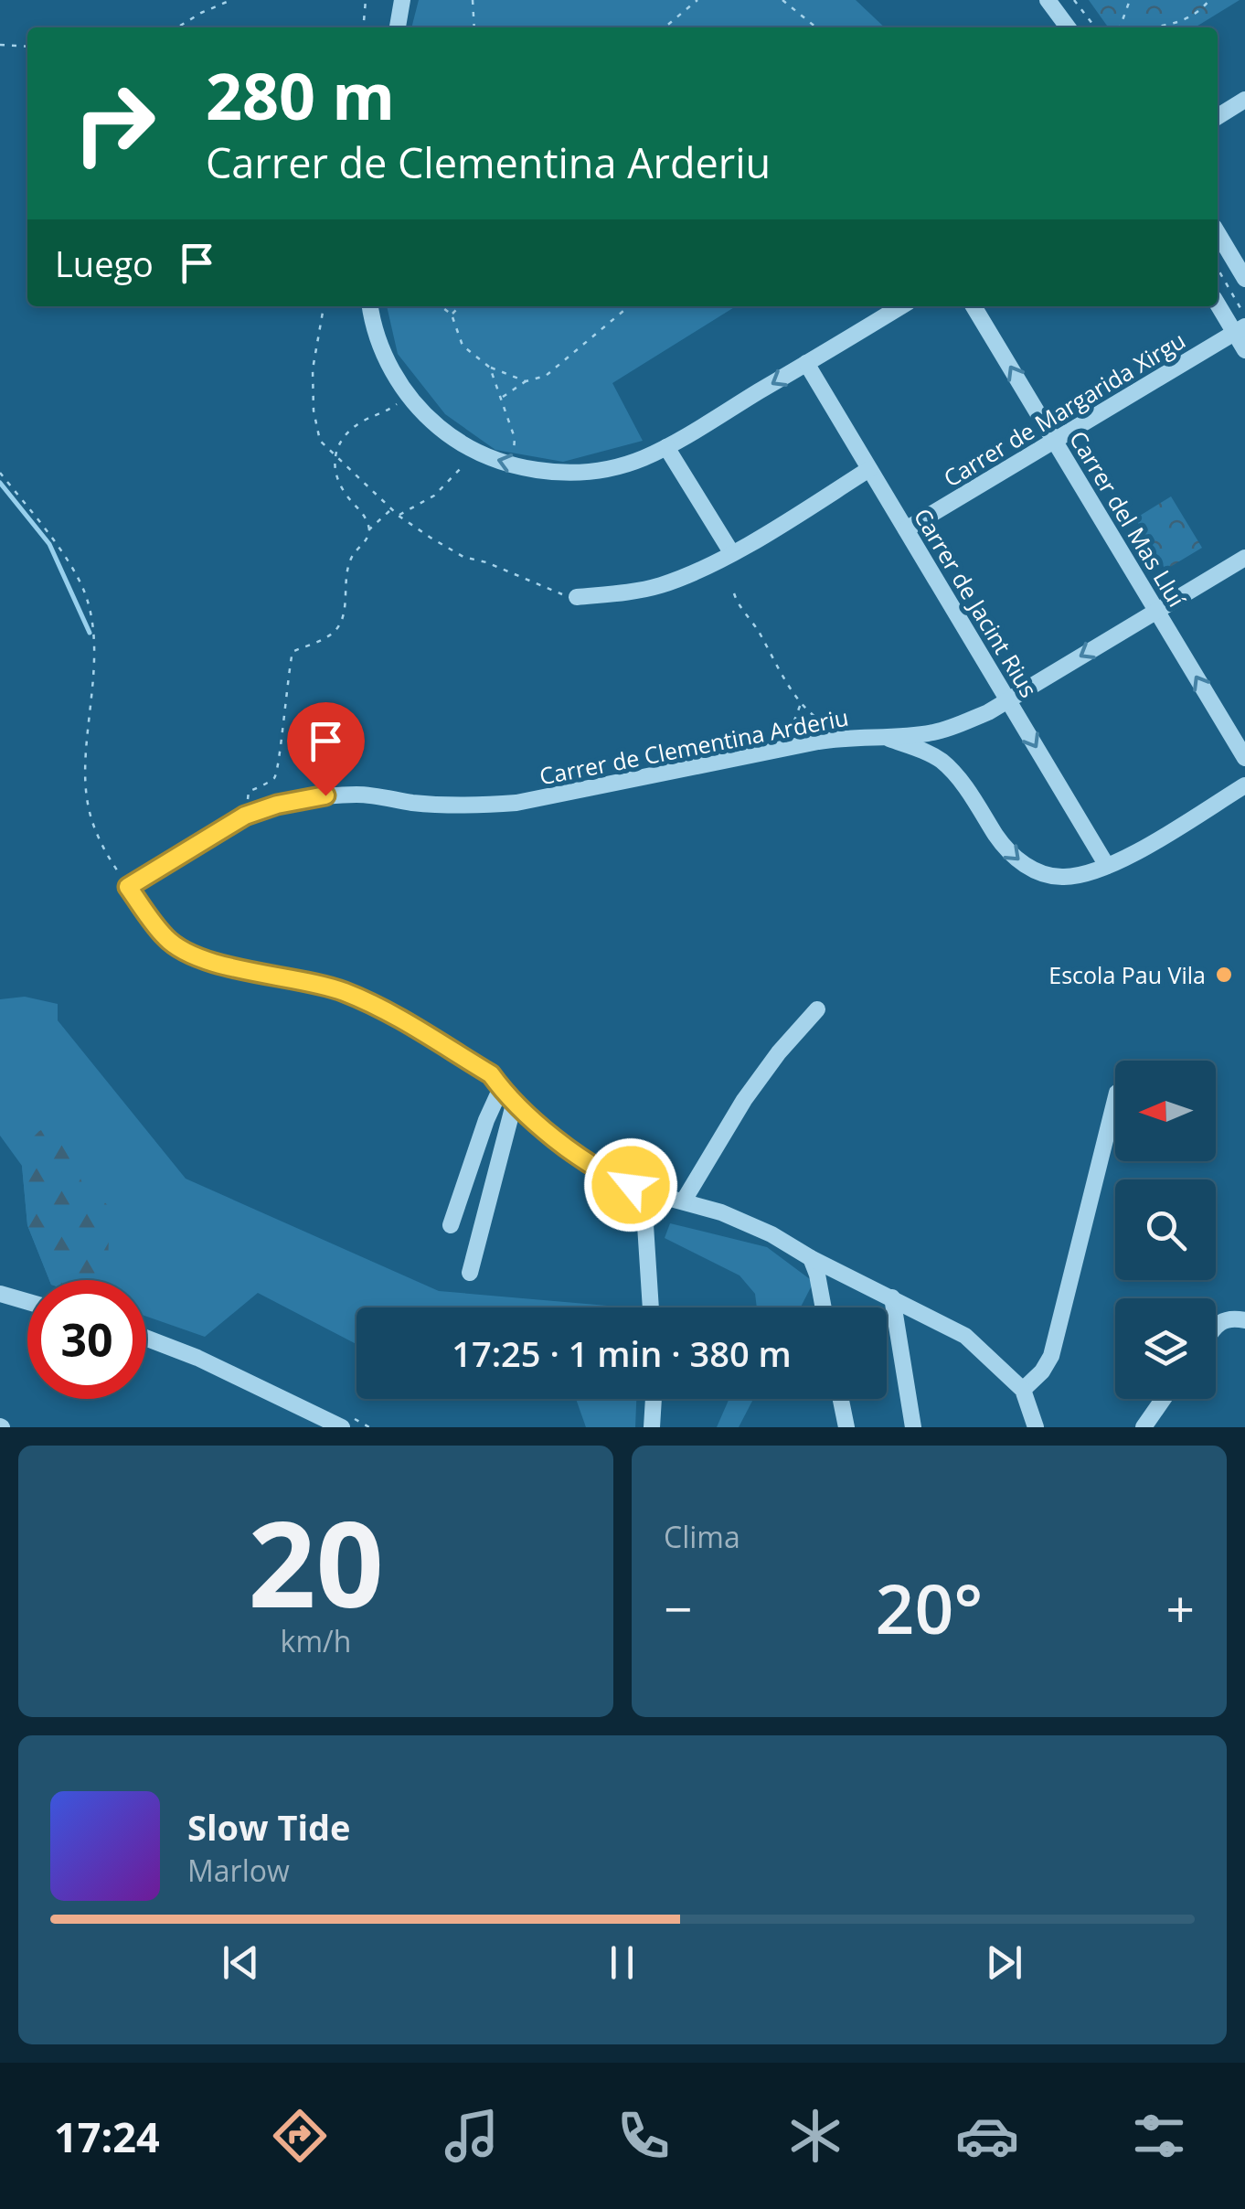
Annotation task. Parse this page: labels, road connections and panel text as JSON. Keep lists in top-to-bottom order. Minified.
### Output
{"streets":{"street":["Carrer de Margarida Xirgu","Carrer del Mas Lluí","Carrer de Jacint Rius","Carrer de Clementina Arderiu"]},"crossings":[["Carrer de Margarida Xirgu","Carrer del Mas Lluí"],["Carrer de Margarida Xirgu","Carrer de Jacint Rius"],["Carrer del Mas Lluí","Carrer de Clementina Arderiu"],["Carrer de Jacint Rius","Carrer de Clementina Arderiu"]],"one_way":["Carrer del Mas Lluí"],"places":["Escola Pau Vila"],"north":"left","page":{"turn":["280 m","Carrer de Clementina Arderiu"],"then":"Luego","limit":"30","trip":"17:25 · 1 min · 380 m","tile":[["20","km/h"],"Clima"],"heat":["−","20°","+"],"song":["Slow Tide","Marlow"],"tabs":"17:24"}}
